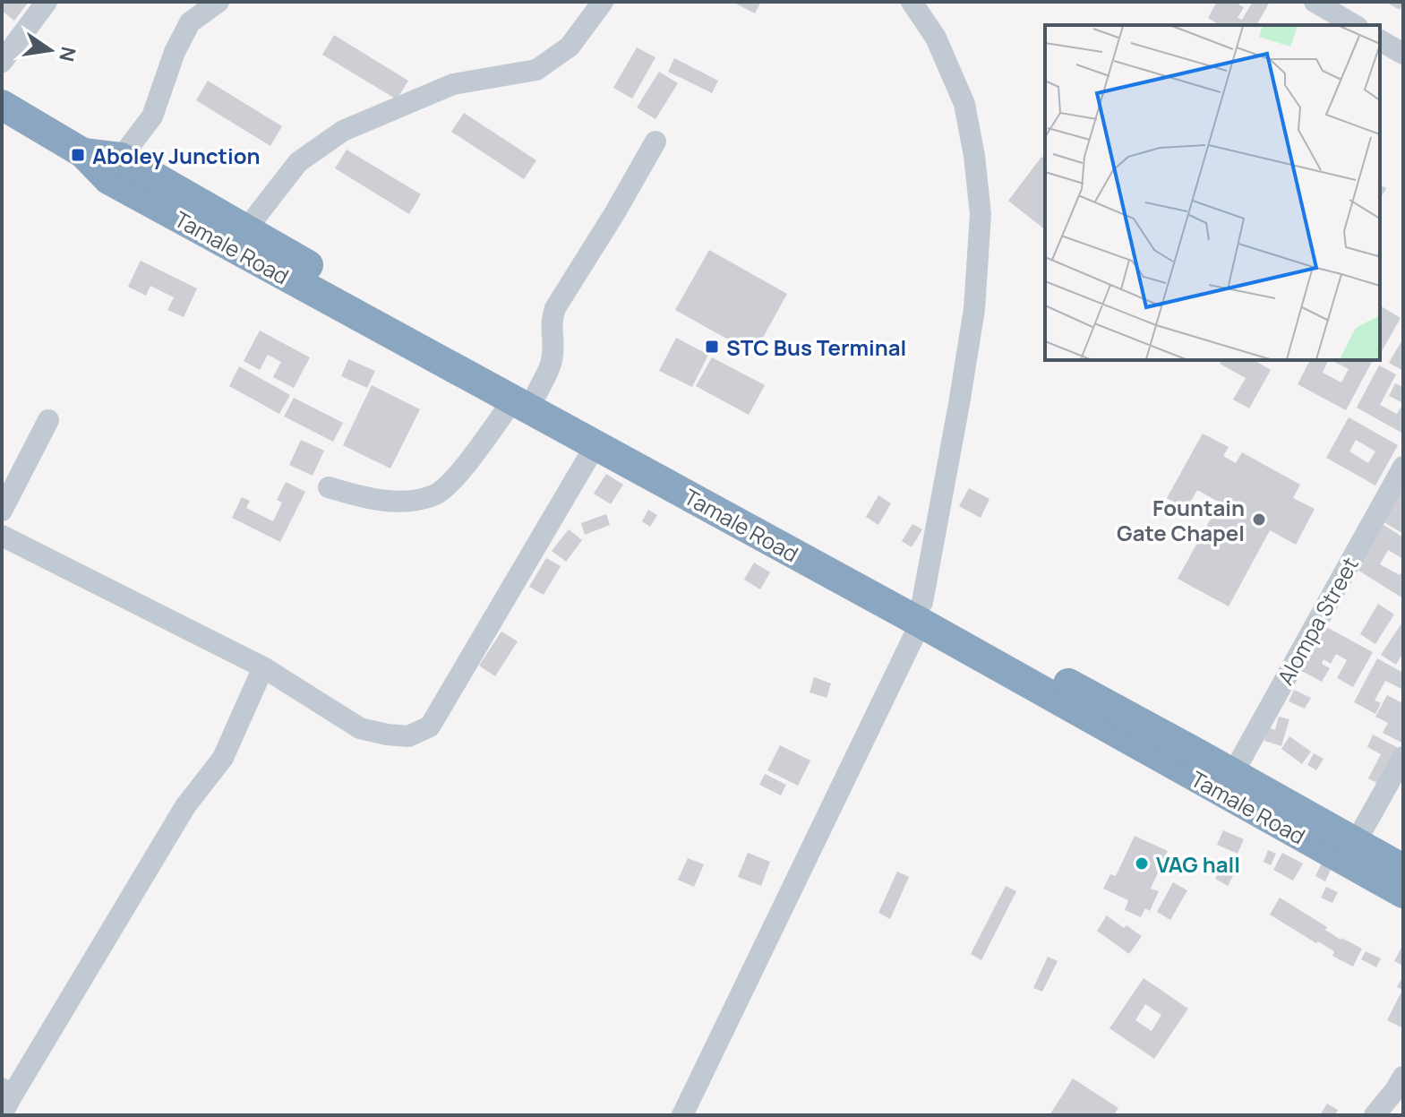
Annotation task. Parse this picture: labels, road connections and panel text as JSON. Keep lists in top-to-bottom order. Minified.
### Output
{"streets":{"highway":["Tamale Road"],"street":["Alompa Street"]},"crossings":[["Tamale Road","Alompa Street"]],"places":{"transit":["Aboley Junction","STC Bus Terminal"],"other":["Fountain Gate Chapel","VAG hall"]},"north":"right"}
